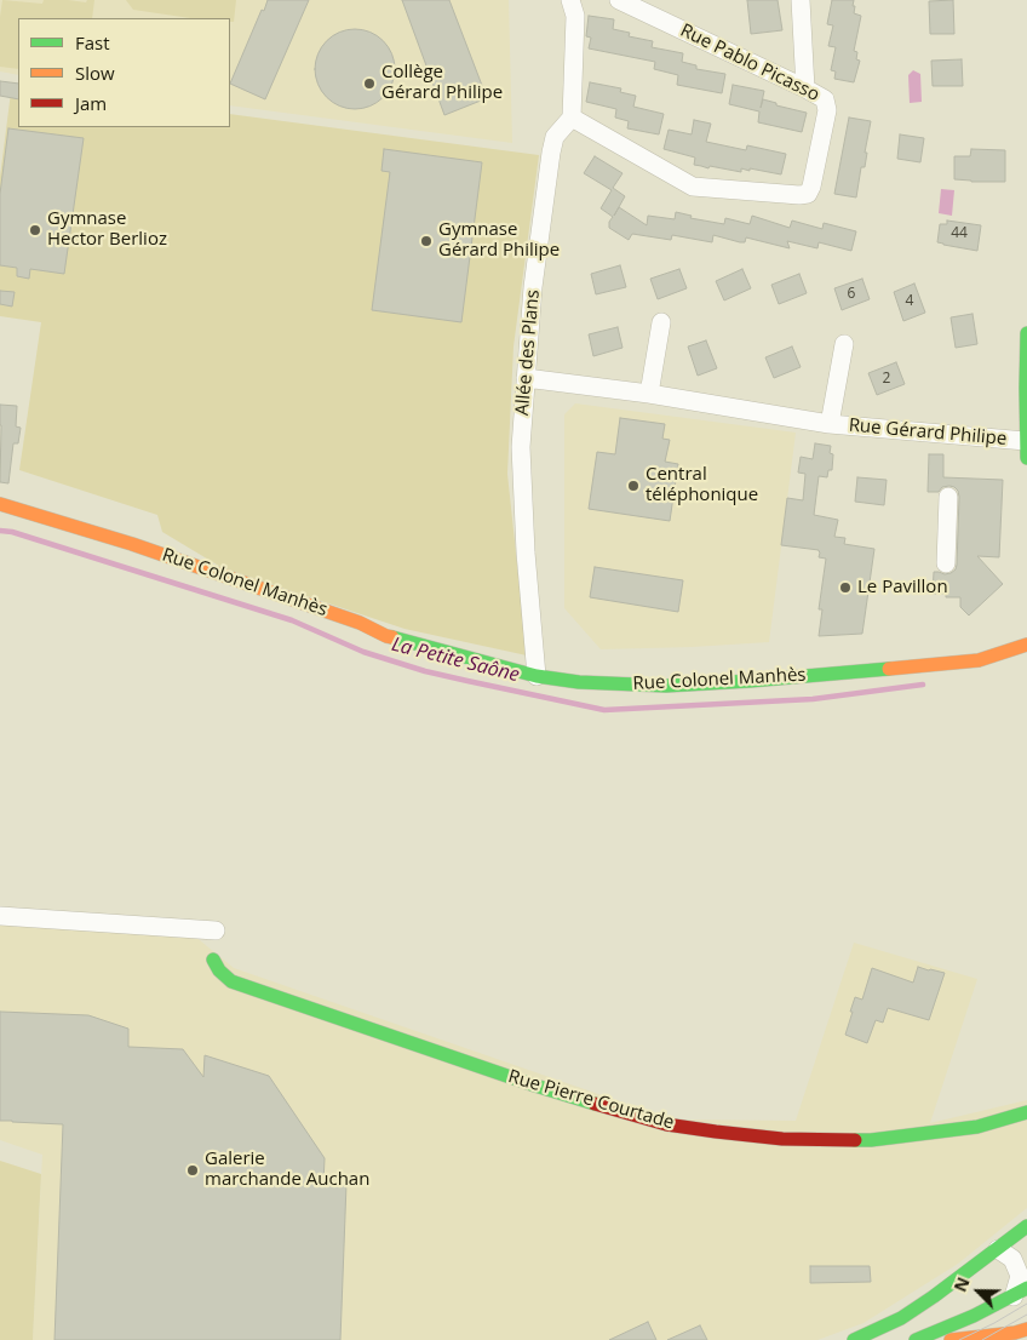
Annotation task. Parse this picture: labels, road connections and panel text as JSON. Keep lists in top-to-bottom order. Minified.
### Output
{"streets":{"street":["Rue Pablo Picasso","Allée des Plans","Rue Gérard Philipe","Rue Colonel Manhès","Rue Pierre Courtade"]},"crossings":[["Rue Pablo Picasso","Allée des Plans"],["Allée des Plans","Rue Gérard Philipe"],["Allée des Plans","Rue Colonel Manhès"]],"water":["La Petite Saône"],"places":["Collège Gérard Philipe","Gymnase Hector Berlioz","Gymnase Gérard Philipe","Central téléphonique","Le Pavillon","Galerie marchande Auchan"],"house_numbers":["44","6","4","2"],"legend":["Fast","Slow","Jam"],"north":"top left"}
